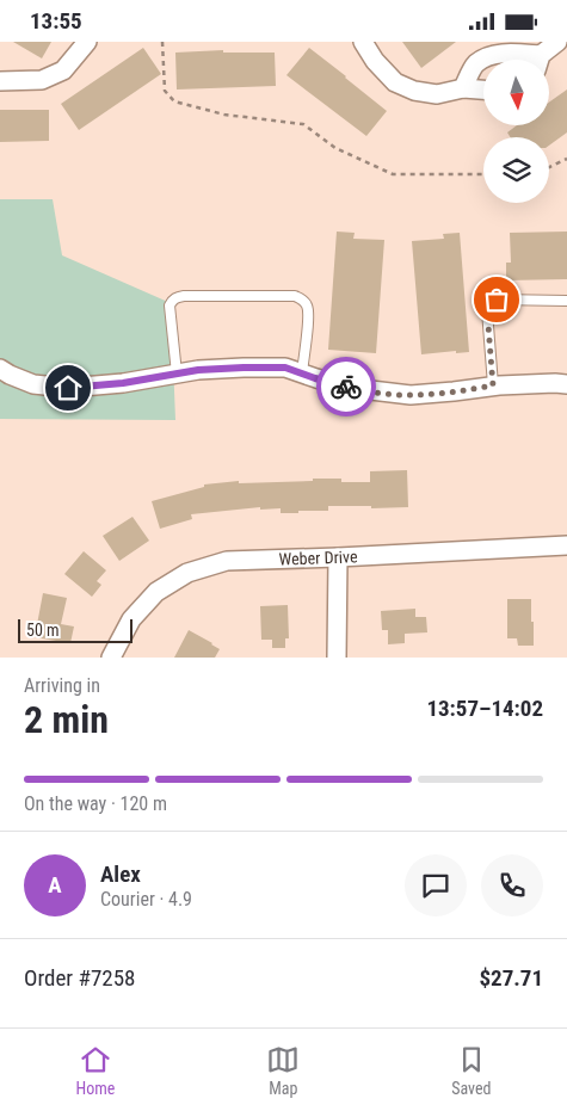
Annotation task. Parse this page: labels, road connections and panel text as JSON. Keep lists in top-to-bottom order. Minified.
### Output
{"streets":{"street":["Weber Drive"]},"scale_bar":"50 m","north":"bottom","page":{"status":"13:55","scale":"50 m","heading":["2 min","Arriving in","13:57–14:02"],"panel":["Alex","Courier · 4.9","Order #7258","$27.71"],"bar":"On the way · 120 m","round":"A","tabs":["Home","Map","Saved"]}}
